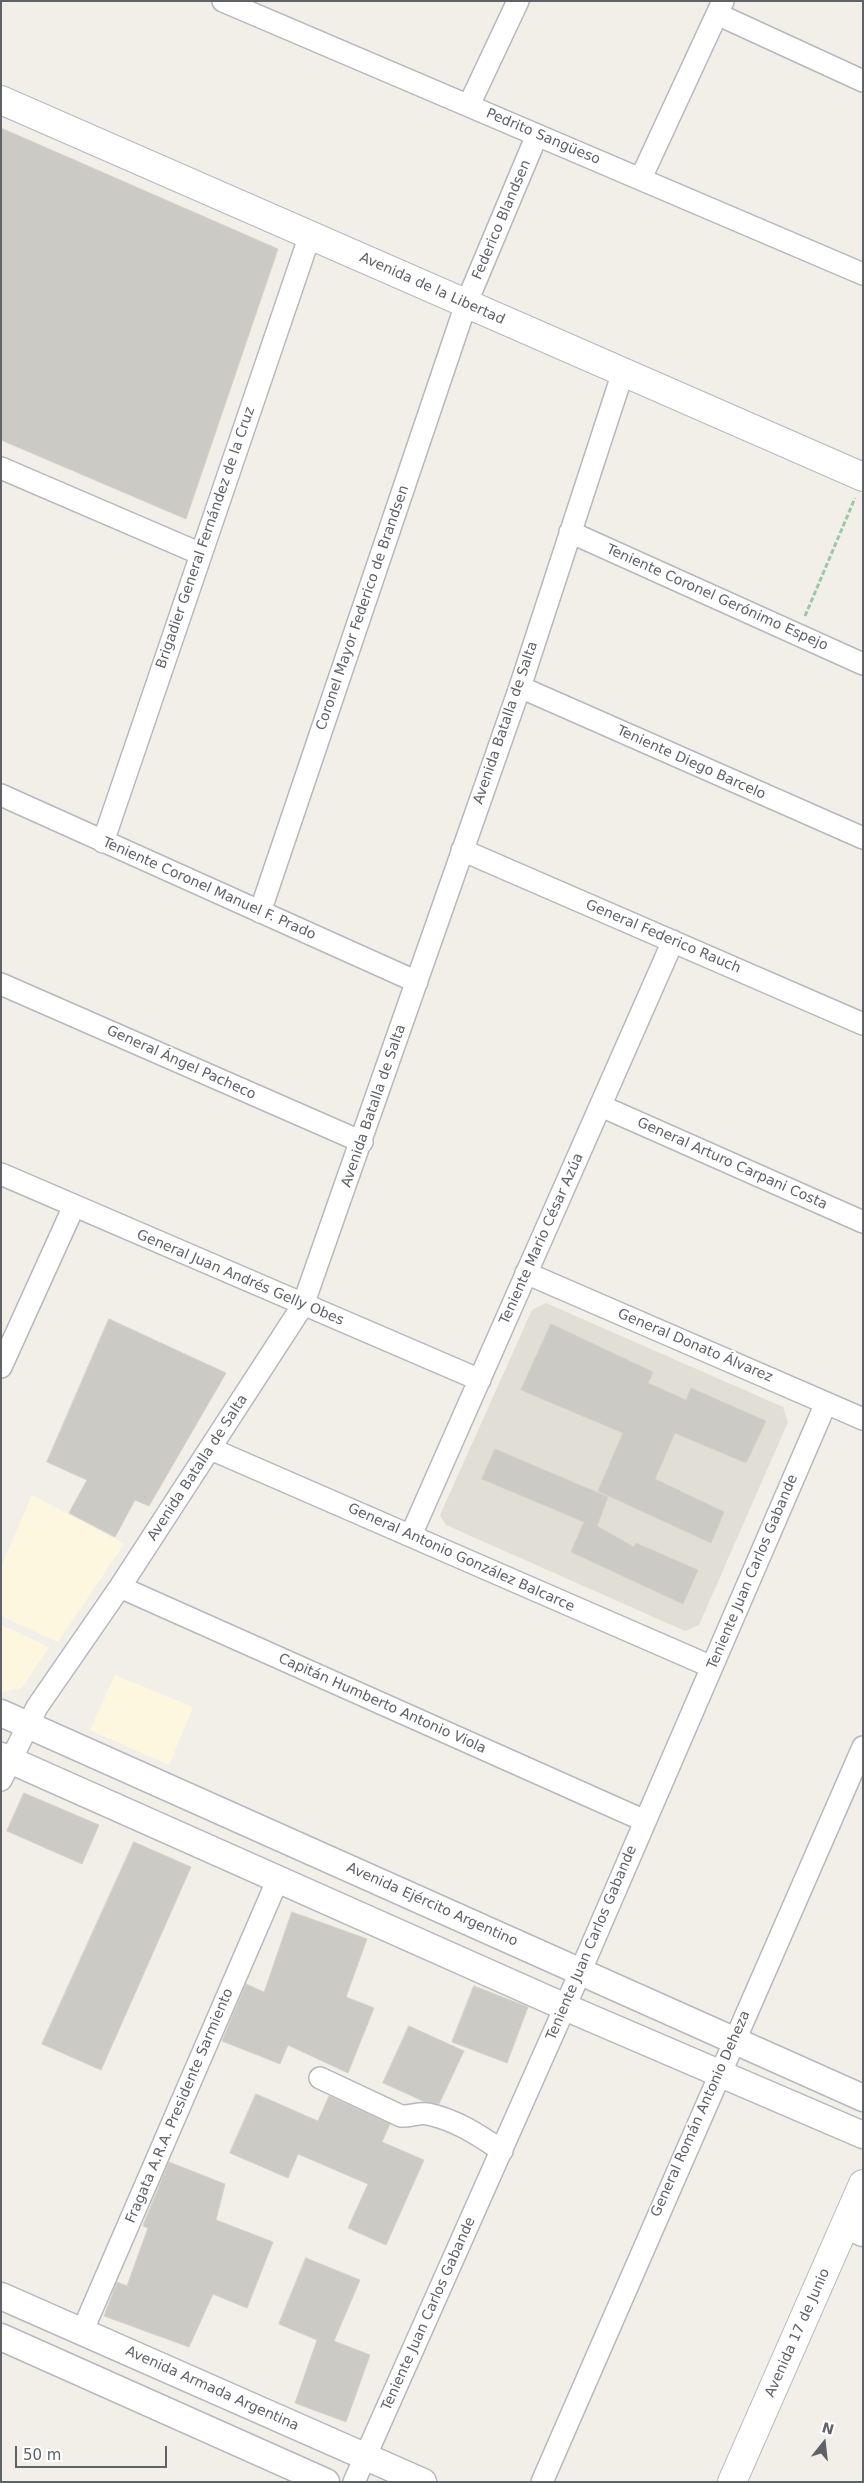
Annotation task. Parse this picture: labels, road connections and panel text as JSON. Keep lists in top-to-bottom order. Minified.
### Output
{"streets":{"main road":["Avenida de la Libertad","Avenida 17 de Junio"],"street":["Pedrito Sangüeso","Federico Blandsen","Brigadier General Fernández de la Cruz","Teniente Coronel Gerónimo Espejo","Coronel Mayor Federico de Brandsen","Avenida Batalla de Salta","Teniente Diego Barcelo","Teniente Coronel Manuel F. Prado","General Federico Rauch","General Ángel Pacheco","General Arturo Carpani Costa","Teniente Mario César Azúa","General Juan Andrés Gelly Obes","General Donato Álvarez","General Antonio González Balcarce","Teniente Juan Carlos Gabande","Capitán Humberto Antonio Viola","Avenida Ejército Argentino","Fragata A.R.A. Presidente Sarmiento","General Román Antonio Deheza","Avenida Armada Argentina"]},"crossings":[["Pedrito Sangüeso","Federico Blandsen"],["Federico Blandsen","Avenida de la Libertad"],["Federico Blandsen","Coronel Mayor Federico de Brandsen"],["Avenida de la Libertad","Brigadier General Fernández de la Cruz"],["Avenida de la Libertad","Coronel Mayor Federico de Brandsen"],["Avenida de la Libertad","Avenida Batalla de Salta"],["Brigadier General Fernández de la Cruz","Teniente Coronel Manuel F. Prado"],["Teniente Coronel Gerónimo Espejo","Avenida Batalla de Salta"],["Coronel Mayor Federico de Brandsen","Teniente Coronel Manuel F. Prado"],["Avenida Batalla de Salta","Teniente Diego Barcelo"],["Avenida Batalla de Salta","Teniente Coronel Manuel F. Prado"],["Avenida Batalla de Salta","General Federico Rauch"],["Avenida Batalla de Salta","General Ángel Pacheco"],["Avenida Batalla de Salta","General Juan Andrés Gelly Obes"],["Avenida Batalla de Salta","General Antonio González Balcarce"],["Avenida Batalla de Salta","Capitán Humberto Antonio Viola"],["Avenida Batalla de Salta","Avenida Ejército Argentino"],["General Federico Rauch","Teniente Mario César Azúa"],["General Arturo Carpani Costa","Teniente Mario César Azúa"],["Teniente Mario César Azúa","General Juan Andrés Gelly Obes"],["Teniente Mario César Azúa","General Donato Álvarez"],["Teniente Mario César Azúa","General Antonio González Balcarce"],["General Donato Álvarez","Teniente Juan Carlos Gabande"],["General Antonio González Balcarce","Teniente Juan Carlos Gabande"],["Teniente Juan Carlos Gabande","Capitán Humberto Antonio Viola"],["Teniente Juan Carlos Gabande","Avenida Ejército Argentino"],["Teniente Juan Carlos Gabande","Avenida Armada Argentina"],["Avenida Ejército Argentino","General Román Antonio Deheza"],["Fragata A.R.A. Presidente Sarmiento","Avenida Armada Argentina"]],"scale_bar":"50 m","north":"top"}
